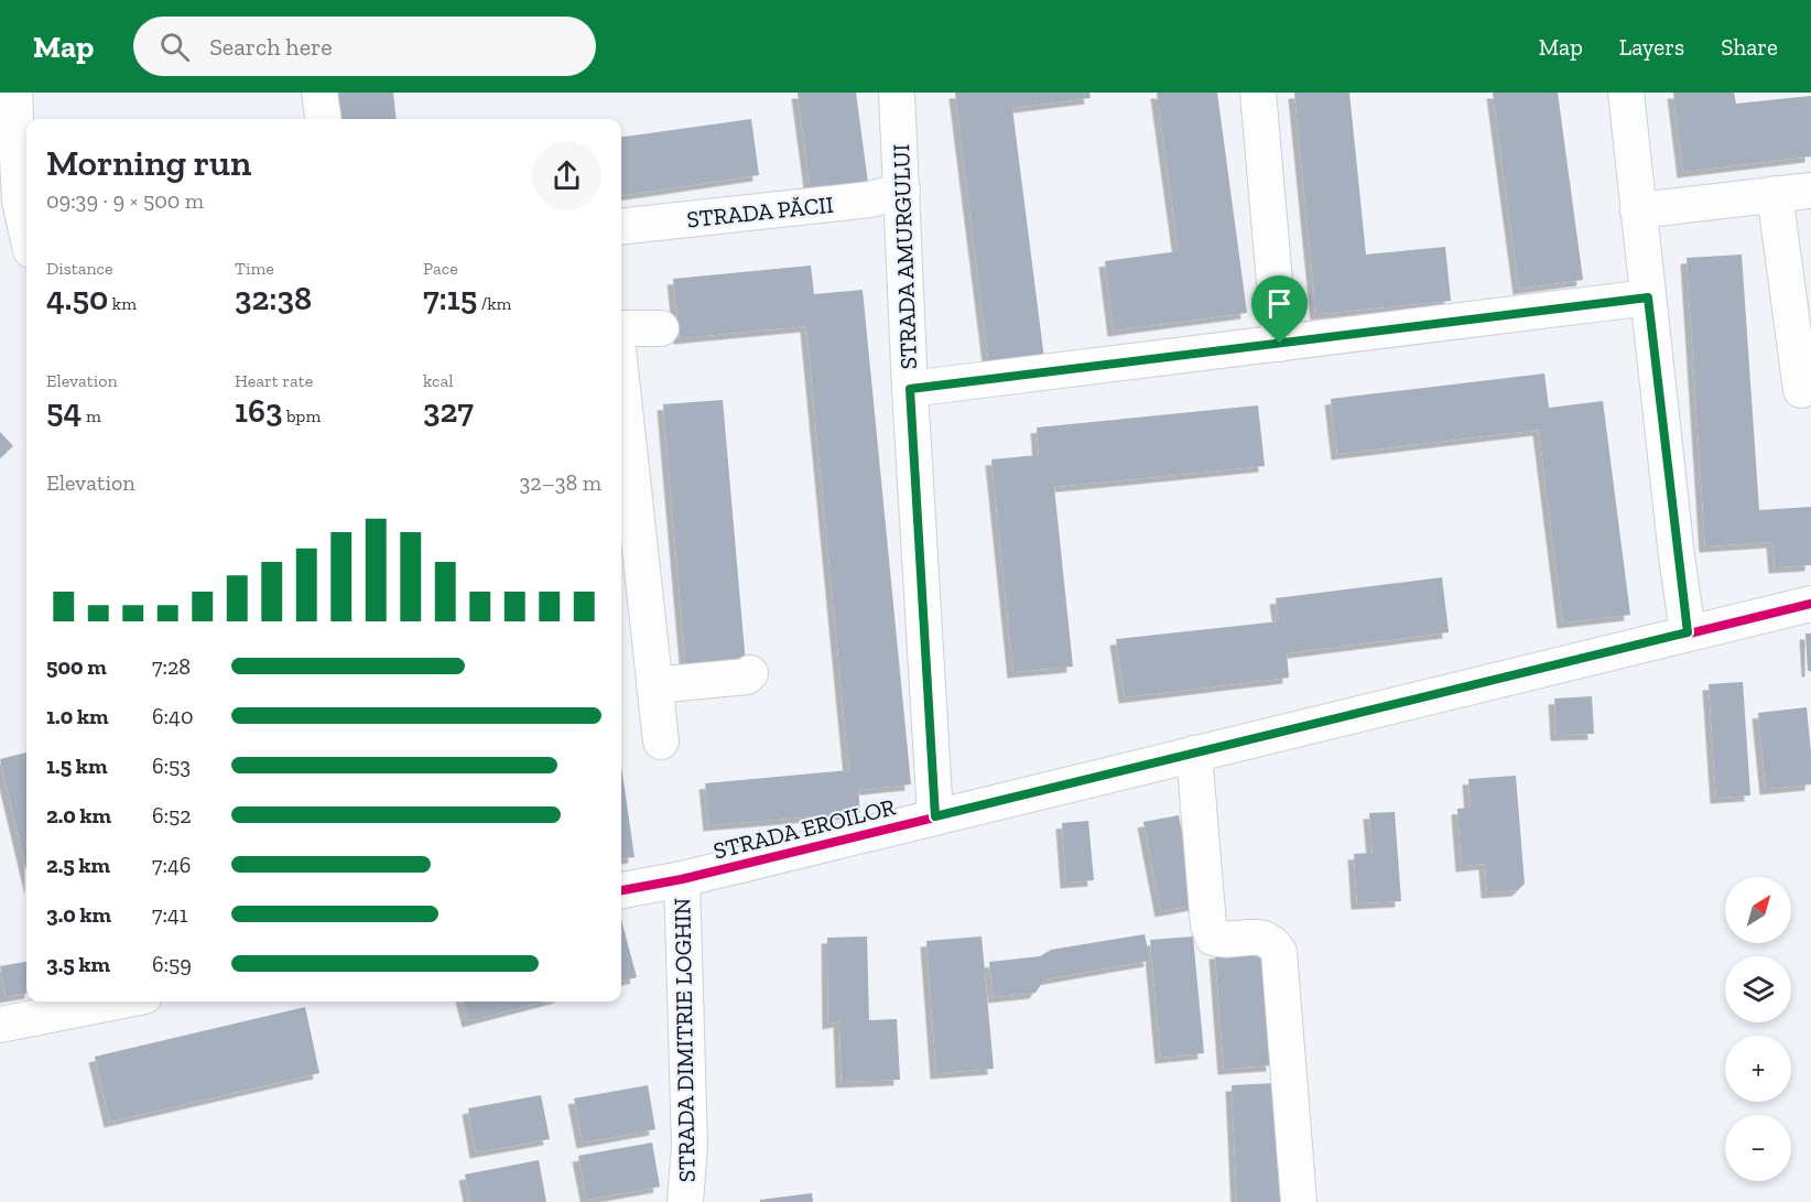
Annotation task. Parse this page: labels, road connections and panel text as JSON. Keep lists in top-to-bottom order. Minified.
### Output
{"streets":{"street":["STRADA PĂCII","STRADA AMURGULUI","STRADA EROILOR","STRADA DIMITRIE LOGHIN"]},"crossings":[["STRADA PĂCII","STRADA AMURGULUI"],["STRADA AMURGULUI","STRADA EROILOR"],["STRADA EROILOR","STRADA DIMITRIE LOGHIN"]],"north":"top right","page":{"header":"Map","search":"Search here","nav":["Map","Layers","Share"],"heading":["Morning run","09:39 · 9 × 500 m"],"stats":[["Distance","4.50 km"],["Time","32:38"],["Pace","7:15 /km"],["Elevation","54 m"],["Heart rate","163 bpm"],["kcal","327"]],"chart":["Elevation","32–38 m"],"list":[{"name":"500 m","note":"7:28"},{"name":"1.0 km","note":"6:40"},{"name":"1.5 km","note":"6:53"},{"name":"2.0 km","note":"6:52"},{"name":"2.5 km","note":"7:46"},{"name":"3.0 km","note":"7:41"},{"name":"3.5 km","note":"6:59"}],"map_buttons":["+","−"]}}
